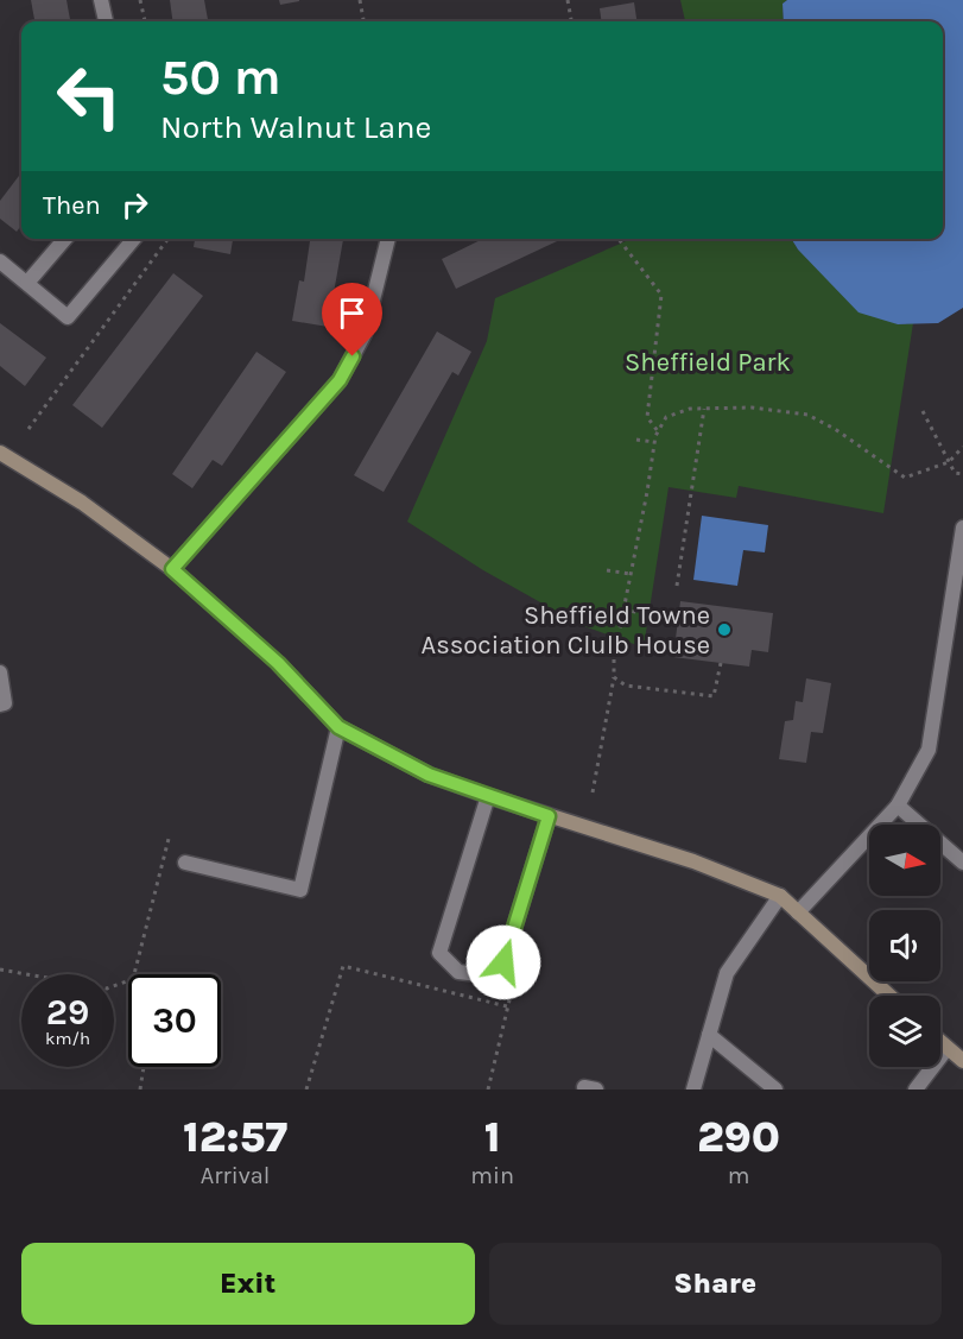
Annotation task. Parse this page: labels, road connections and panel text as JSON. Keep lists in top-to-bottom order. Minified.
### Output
{"parks":["Sheffield Park"],"places":["Sheffield Towne Association Clulb House"],"north":"right","page":{"turn":["50 m","North Walnut Lane"],"then":"Then","speed":"29 km/h","limit":"30","eta":["12:57","Arrival","1","min","290","m"],"buttons":["Exit","Share"]}}
